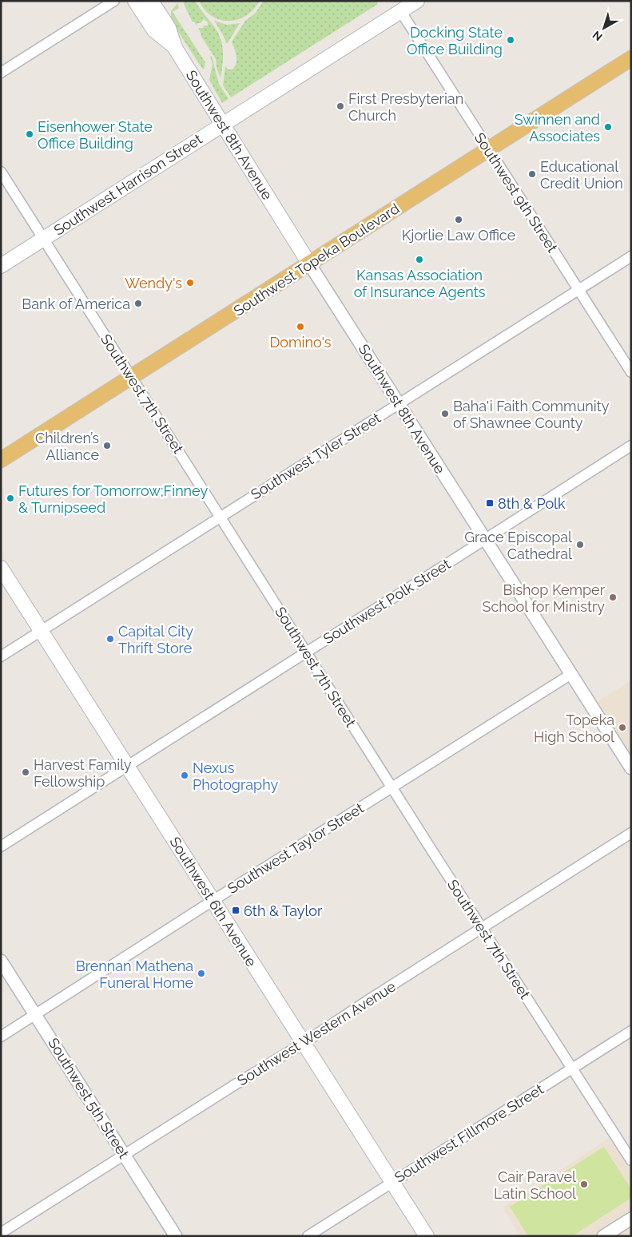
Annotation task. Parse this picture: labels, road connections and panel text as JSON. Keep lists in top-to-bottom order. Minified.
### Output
{"streets":{"main road":["Southwest 8th Avenue","Southwest Harrison Street","Southwest Topeka Boulevard","Southwest 6th Avenue"],"street":["Southwest 9th Street","Southwest 7th Street","Southwest Tyler Street","Southwest Polk Street","Southwest Taylor Street","Southwest Western Avenue","Southwest 5th Street","Southwest Fillmore Street"]},"crossings":[["Southwest 8th Avenue","Southwest Harrison Street"],["Southwest 8th Avenue","Southwest Topeka Boulevard"],["Southwest 8th Avenue","Southwest Tyler Street"],["Southwest 8th Avenue","Southwest Polk Street"],["Southwest 8th Avenue","Southwest Taylor Street"],["Southwest Harrison Street","Southwest 9th Street"],["Southwest Harrison Street","Southwest 7th Street"],["Southwest 9th Street","Southwest Topeka Boulevard"],["Southwest 9th Street","Southwest Tyler Street"],["Southwest Topeka Boulevard","Southwest 7th Street"],["Southwest 7th Street","Southwest Tyler Street"],["Southwest 7th Street","Southwest Polk Street"],["Southwest 7th Street","Southwest Taylor Street"],["Southwest 7th Street","Southwest Western Avenue"],["Southwest 7th Street","Southwest Fillmore Street"],["Southwest Tyler Street","Southwest 6th Avenue"],["Southwest Polk Street","Southwest 6th Avenue"],["Southwest Taylor Street","Southwest 6th Avenue"],["Southwest Taylor Street","Southwest 5th Street"],["Southwest 6th Avenue","Southwest Western Avenue"],["Southwest 6th Avenue","Southwest Fillmore Street"],["Southwest Western Avenue","Southwest 5th Street"]],"places":{"other":["Docking State Office Building","First Presbyterian Church","Swinnen and Associates","Eisenhower State Office Building","Educational Credit Union","Kjorlie Law Office","Kansas Association of Insurance Agents","Wendy's","Bank of America","Domino's","Baha'i Faith Community of Shawnee County","Children’s Alliance","Futures for Tomorrow;Finney & Turnipseed","Grace Episcopal Cathedral","Bishop Kemper School for Ministry","Capital City Thrift Store","Topeka High School","Harvest Family Fellowship","Nexus Photography","Brennan Mathena Funeral Home","Cair Paravel Latin School"],"transit":["8th & Polk","6th & Taylor"]},"north":"bottom left"}
